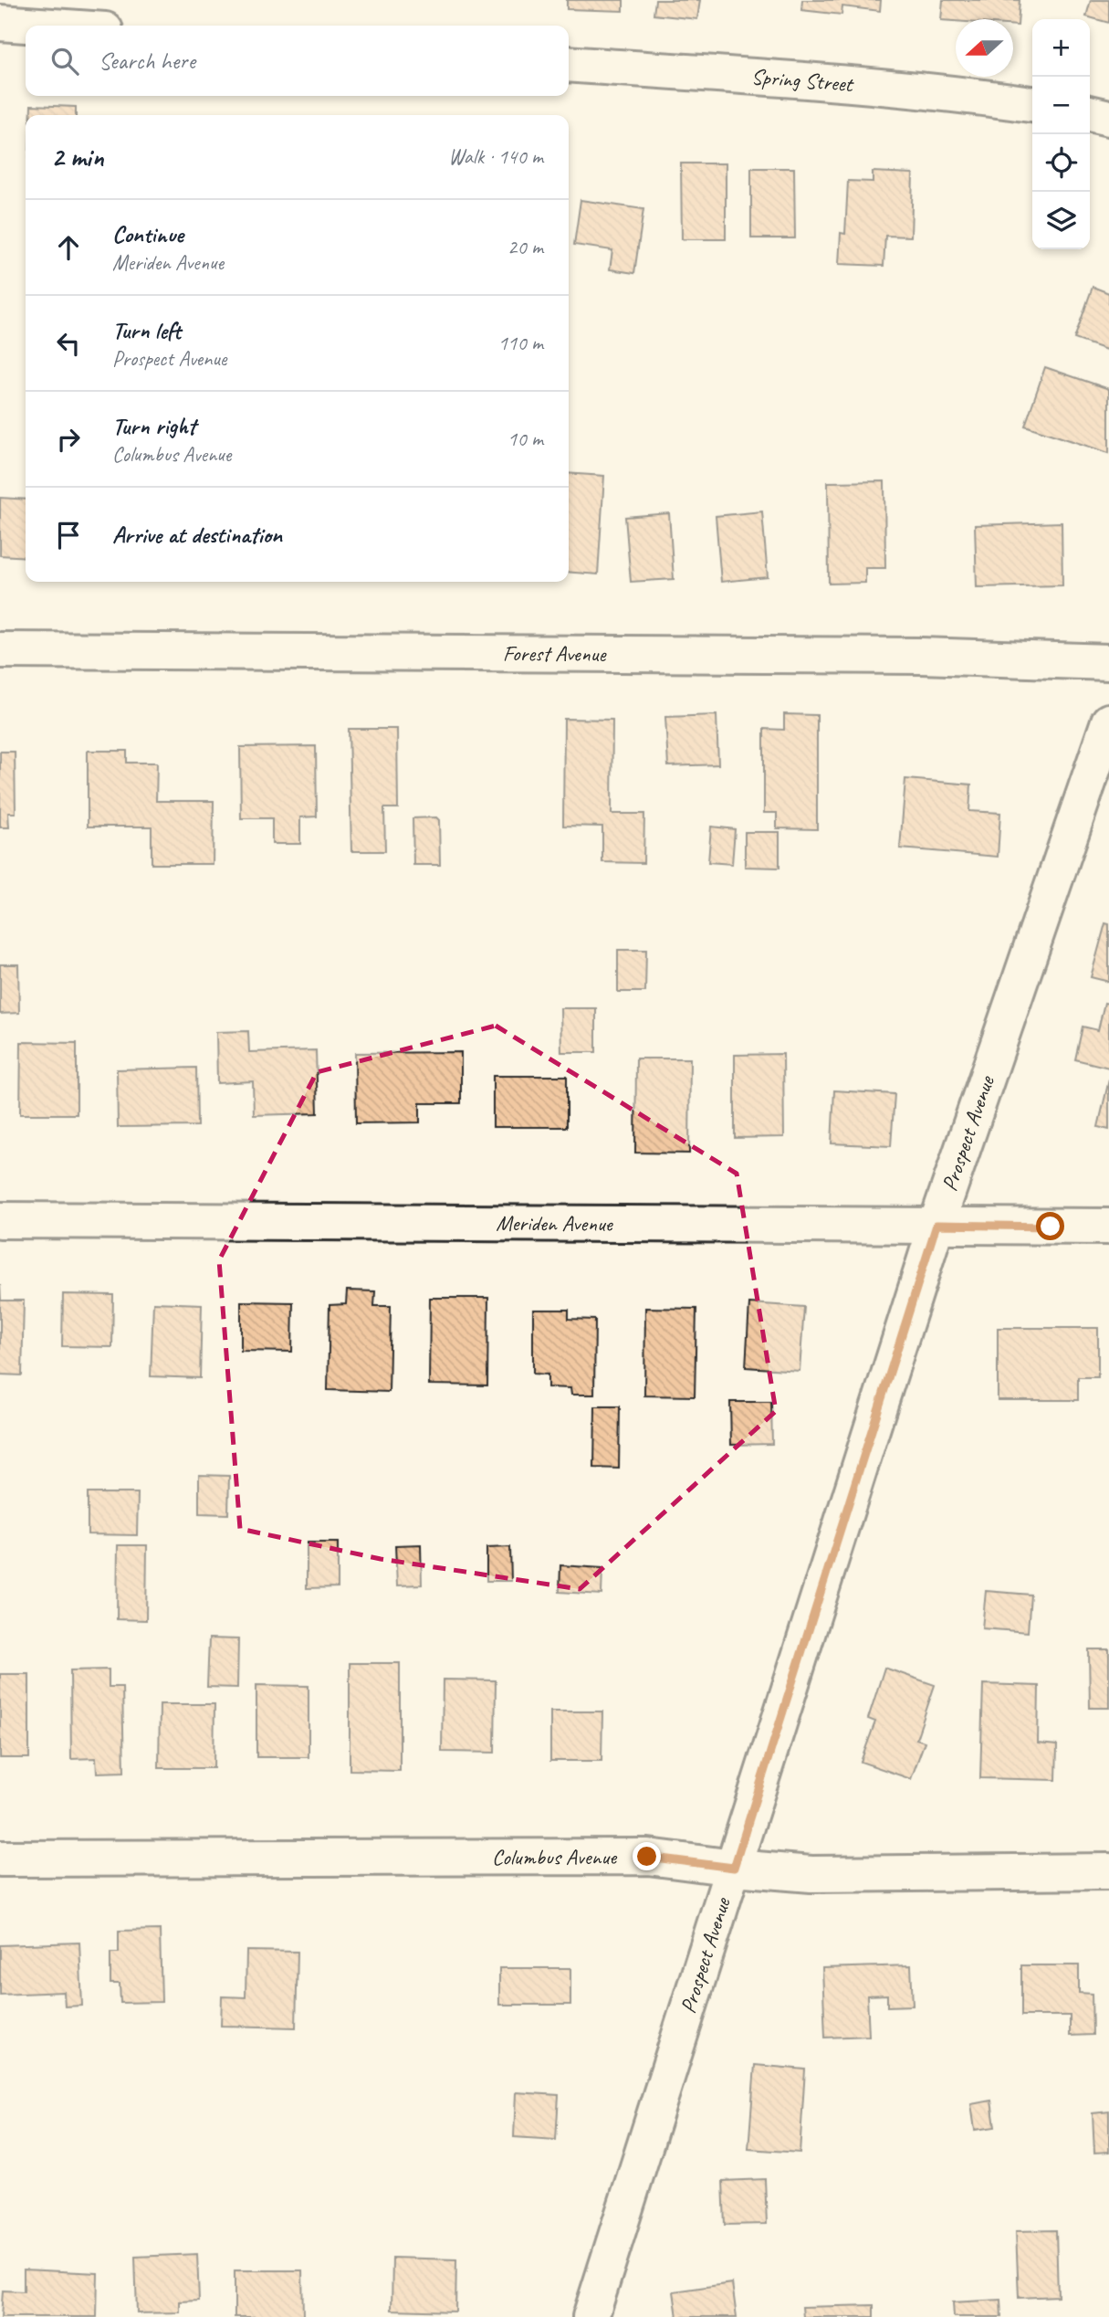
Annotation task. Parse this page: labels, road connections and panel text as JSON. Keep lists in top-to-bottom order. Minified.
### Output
{"streets":{"street":["Spring Street","Forest Avenue","Prospect Avenue","Meriden Avenue","Columbus Avenue"]},"crossings":[["Prospect Avenue","Meriden Avenue"],["Prospect Avenue","Columbus Avenue"]],"north":"left","page":{"map_buttons":["+","−"],"search":"Search here","heading":["2 min","Walk · 140 m"],"list":[["Continue","Meriden Avenue","20 m"],["Turn left","Prospect Avenue","110 m"],["Turn right","Columbus Avenue","10 m"],"Arrive at destination"]}}
